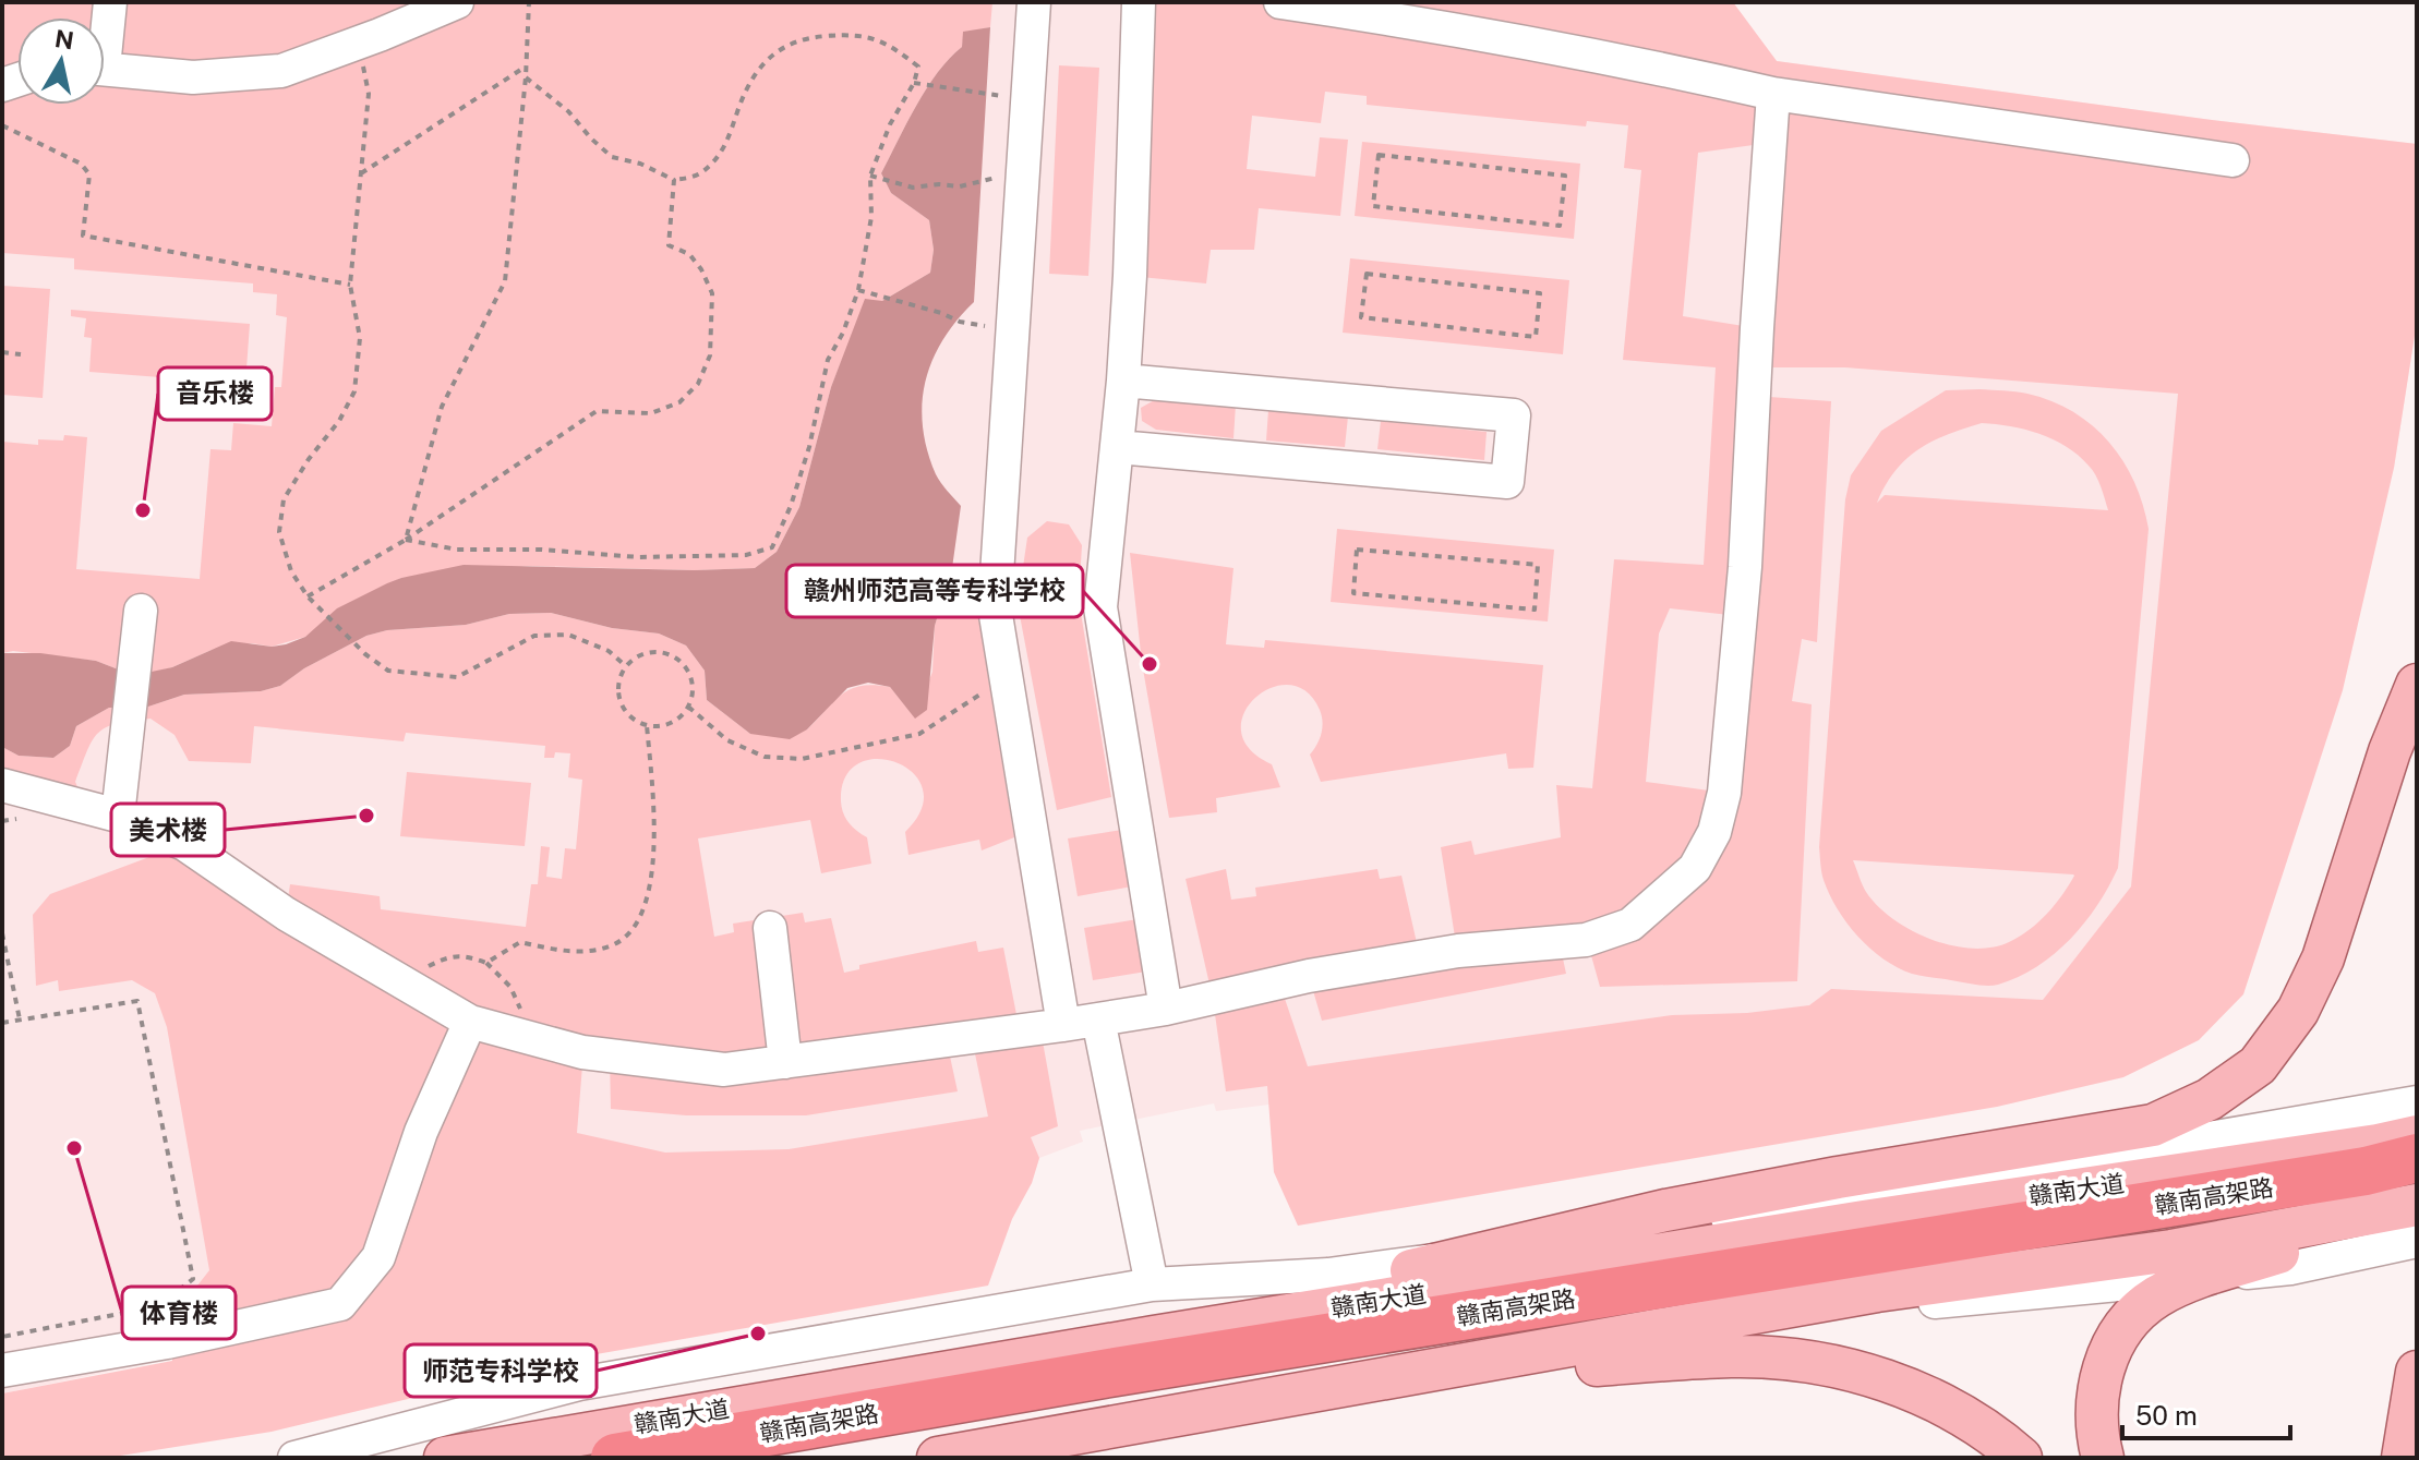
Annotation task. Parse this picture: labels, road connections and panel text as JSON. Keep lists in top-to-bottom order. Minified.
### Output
{"streets":{"highway":["赣南高架路"],"main road":["赣南大道"]},"places":["音乐楼","赣州师范高等专科学校","美术楼","体育楼","师范专科学校"],"scale_bar":"50 m","north":"top"}
